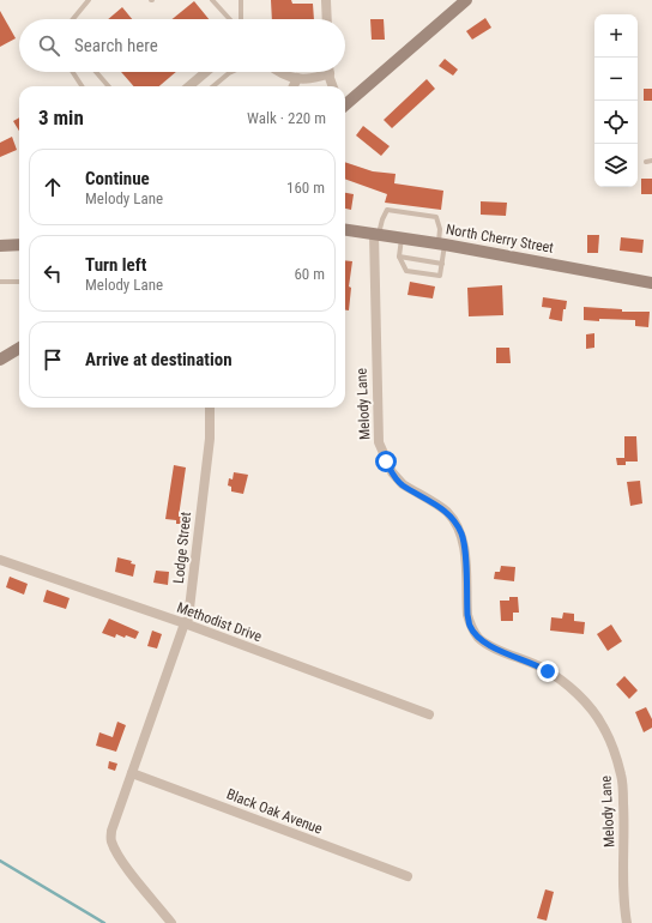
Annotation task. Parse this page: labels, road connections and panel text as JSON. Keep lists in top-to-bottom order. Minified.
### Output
{"streets":{"main road":["North Cherry Street"],"street":["Melody Lane","Lodge Street","Methodist Drive","Black Oak Avenue"]},"crossings":[["North Cherry Street","Melody Lane"],["Lodge Street","Methodist Drive"],["Lodge Street","Black Oak Avenue"]],"page":{"map_buttons":["+","−"],"search":"Search here","heading":["3 min","Walk · 220 m"],"list":[["Continue","Melody Lane","160 m"],["Turn left","Melody Lane","60 m"],"Arrive at destination"]}}
